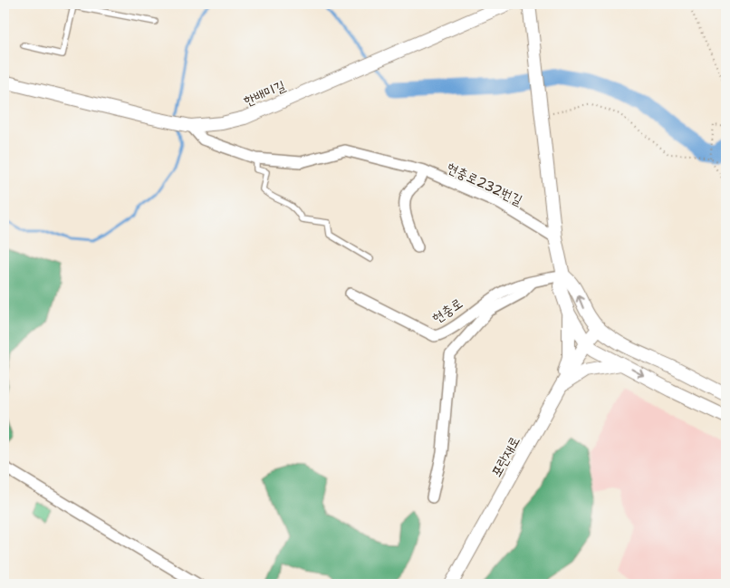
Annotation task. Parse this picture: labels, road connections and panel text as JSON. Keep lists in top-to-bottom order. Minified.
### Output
{"streets":{"street":["한배미길","현충로232번길","현충로","포란재로"]},"crossings":[["한배미길","현충로232번길"]]}
